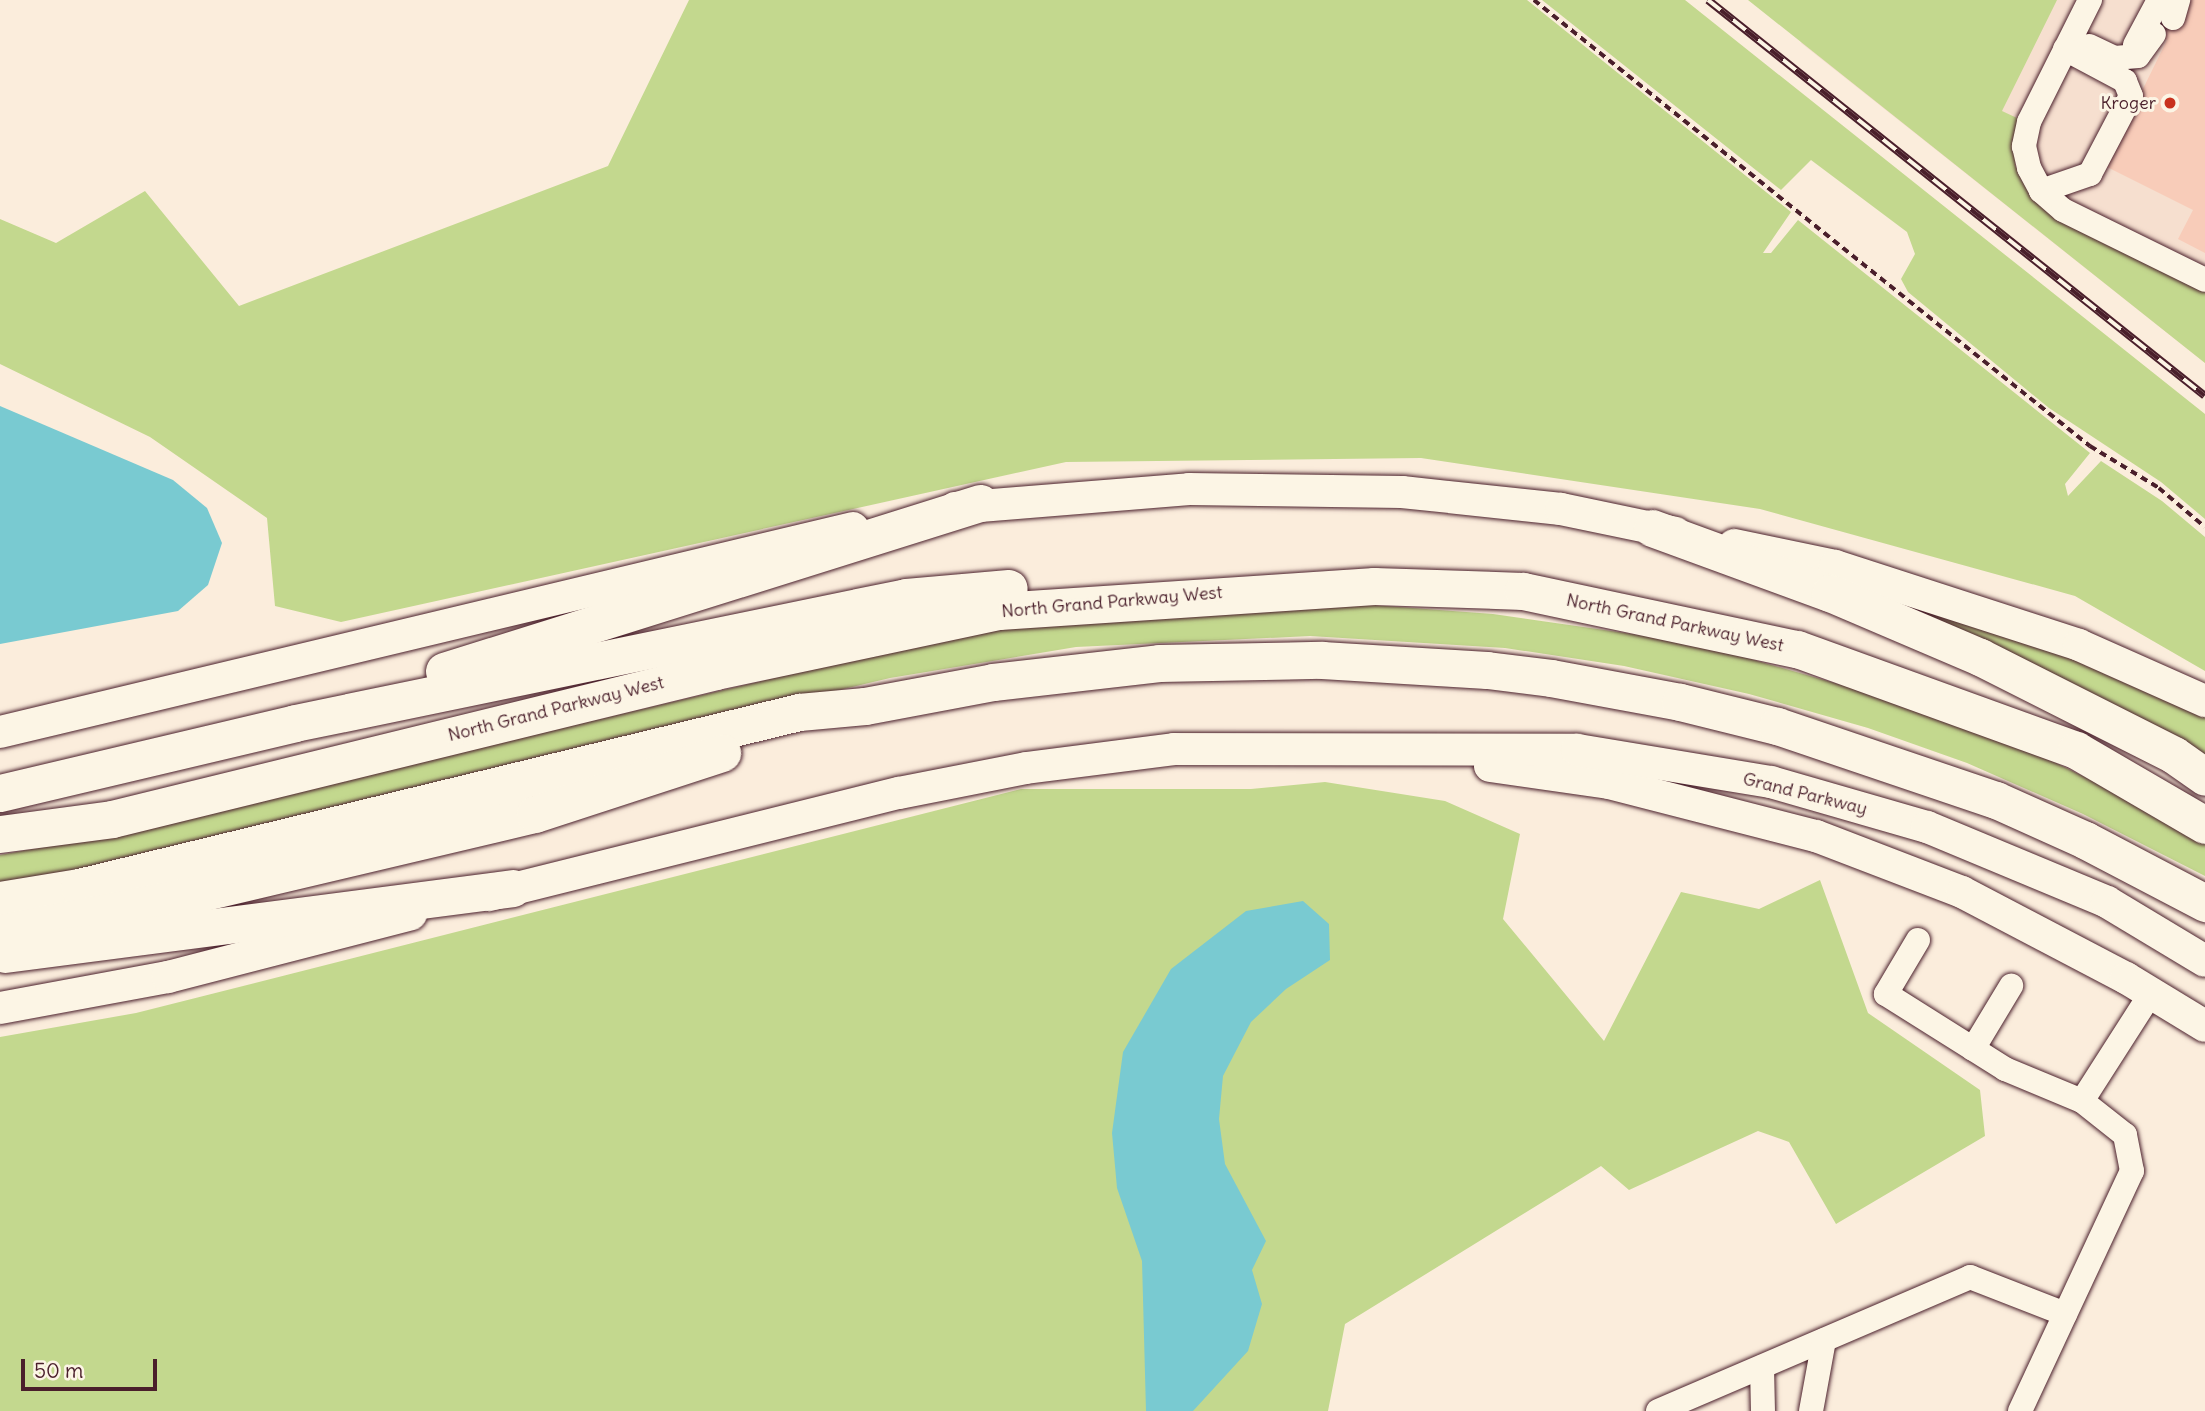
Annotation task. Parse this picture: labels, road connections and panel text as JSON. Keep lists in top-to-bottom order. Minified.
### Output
{"streets":{"highway":["North Grand Parkway West"],"main road":["Grand Parkway"]},"places":["Kroger"],"scale_bar":"50 m"}
